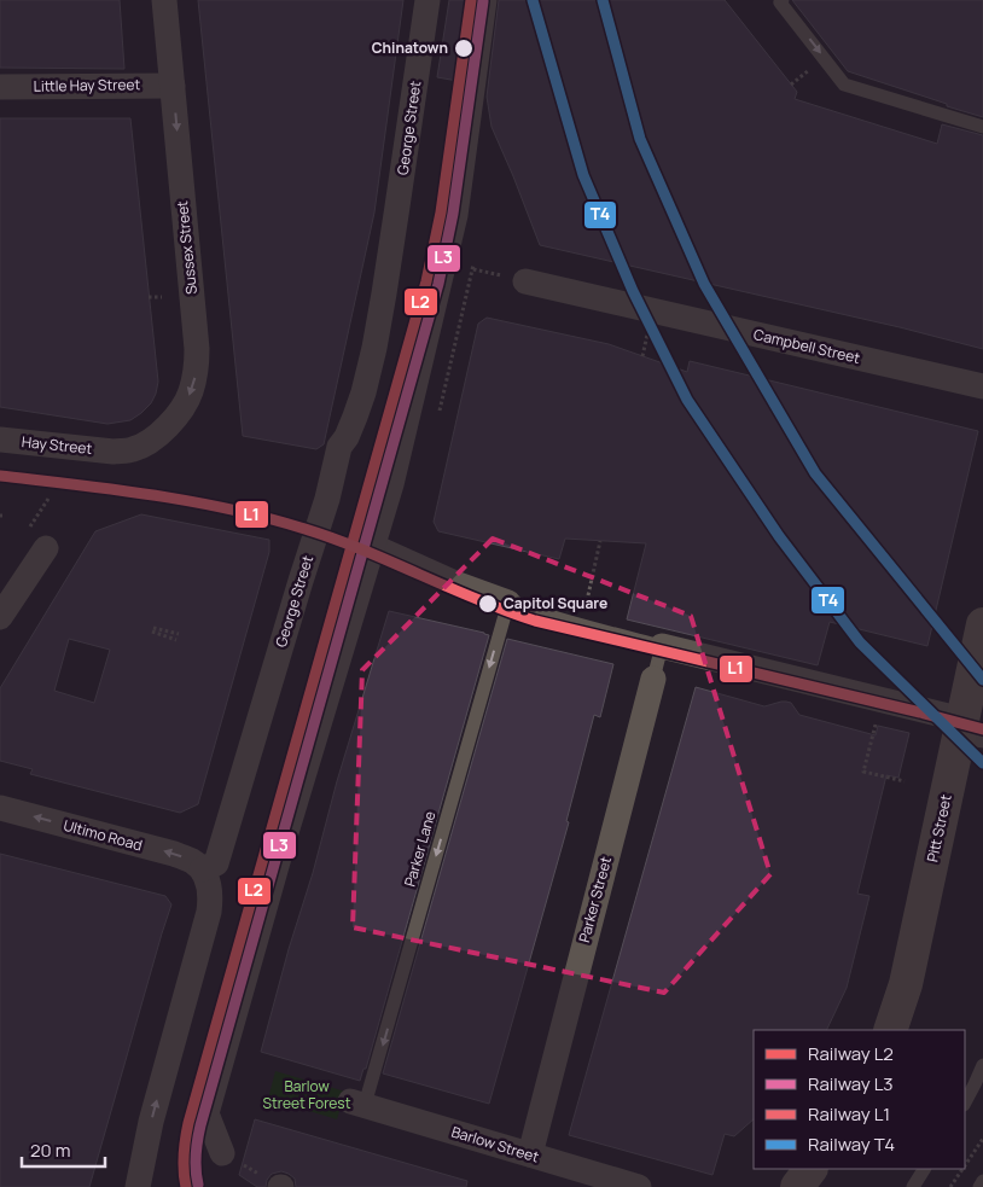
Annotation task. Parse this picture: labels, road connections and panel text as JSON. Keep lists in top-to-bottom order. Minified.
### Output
{"streets":{"street":["Little Hay Street","George Street","Sussex Street","Campbell Street","Hay Street","Pitt Street","Ultimo Road","Parker Street","Barlow Street"],"lane":["Parker Lane"]},"crossings":[["Little Hay Street","Sussex Street"],["George Street","Ultimo Road"],["Sussex Street","Hay Street"],["Parker Lane","Barlow Street"],["Parker Street","Barlow Street"]],"one_way":["Ultimo Road","Parker Lane"],"parks":["Barlow Street Forest"],"places":["Chinatown","Capitol Square"],"lines":["rail line L2","rail line T4","rail line L3","rail line L1"],"legend":["Railway L2","Railway L3","Railway L1","Railway T4"],"scale_bar":"20 m"}
